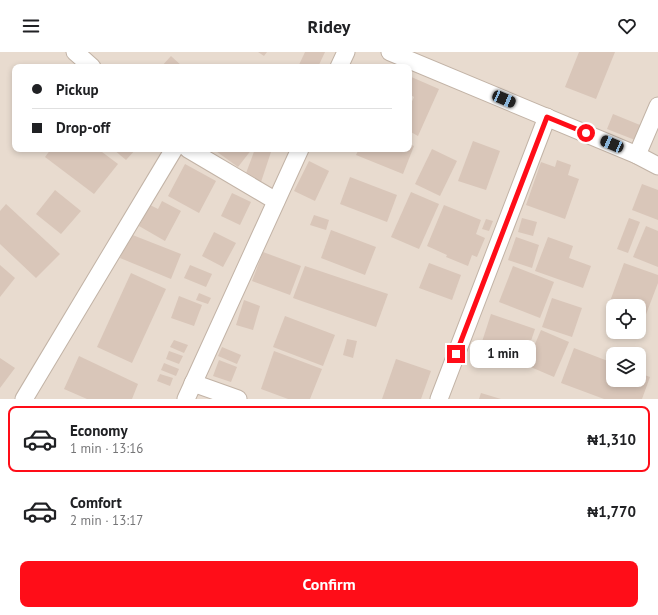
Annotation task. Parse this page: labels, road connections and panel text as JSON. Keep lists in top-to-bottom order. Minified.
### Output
{"page":{"header":"Ridey","banner":["Pickup","Drop-off"],"bubble":"1 min","list":[{"name":"Economy","note":"1 min · 13:16","value":"₦1,310"},{"name":"Comfort","note":"2 min · 13:17","value":"₦1,770"}],"buttons":"Confirm"}}
